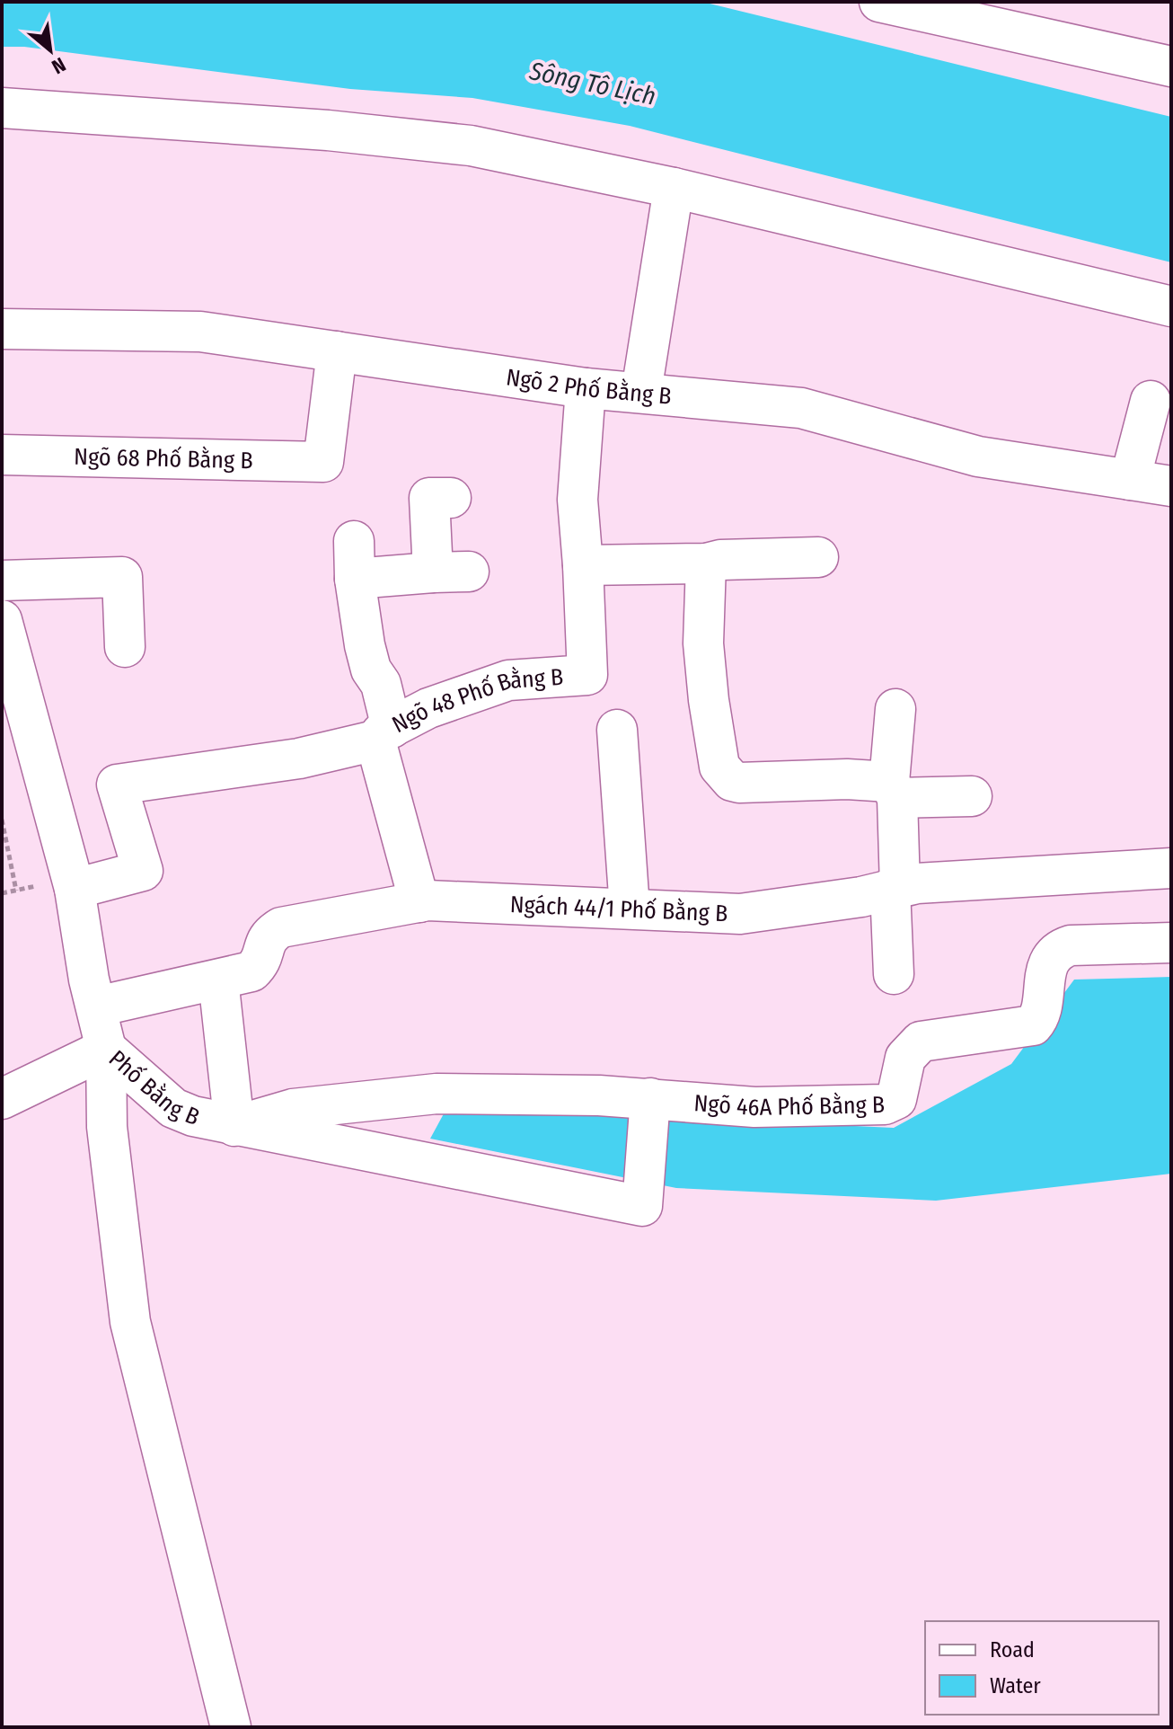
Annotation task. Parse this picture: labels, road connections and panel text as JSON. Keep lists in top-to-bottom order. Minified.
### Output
{"streets":{"street":["Ngõ 2 Phố Bằng B","Ngõ 68 Phố Bằng B","Ngõ 48 Phố Bằng B","Ngách 44/1 Phố Bằng B","Phố Bằng B","Ngõ 46A Phố Bằng B"]},"crossings":[["Ngõ 2 Phố Bằng B","Ngõ 68 Phố Bằng B"],["Ngõ 48 Phố Bằng B","Phố Bằng B"],["Ngách 44/1 Phố Bằng B","Phố Bằng B"],["Phố Bằng B","Ngõ 46A Phố Bằng B"]],"water":["Sông Tô Lịch"],"legend":["Road","Water"],"north":"bottom right"}
